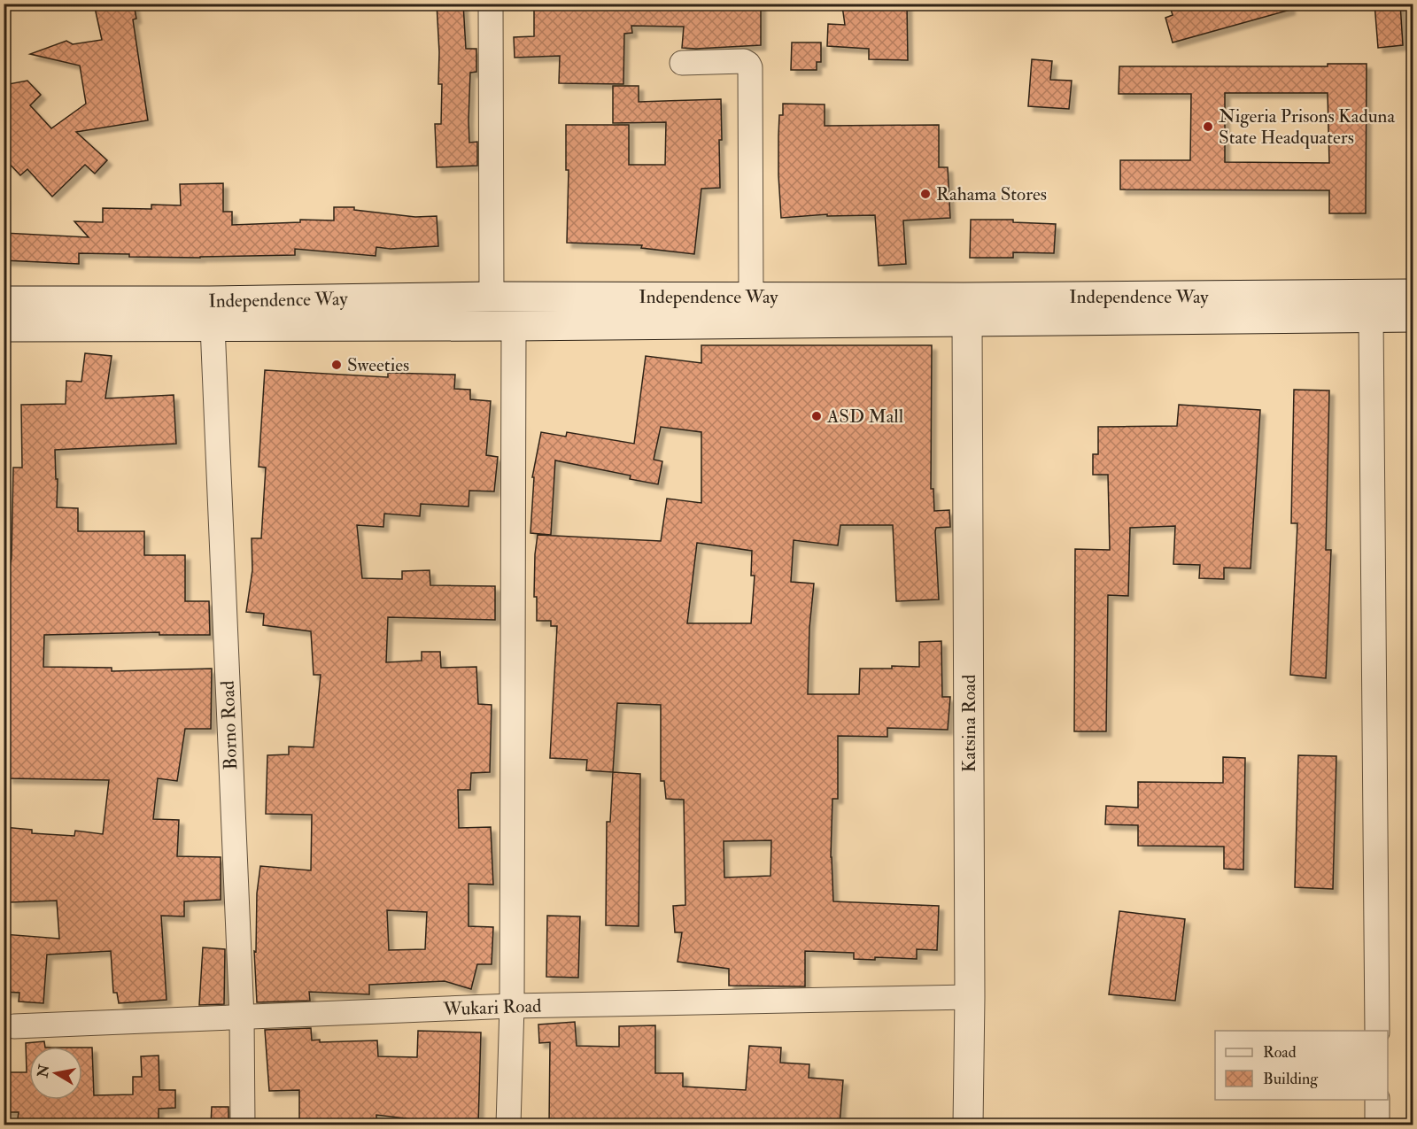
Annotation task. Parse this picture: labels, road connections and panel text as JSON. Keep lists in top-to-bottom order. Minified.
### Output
{"streets":{"main road":["Independence Way","Katsina Road"],"street":["Borno Road","Wukari Road"]},"crossings":[["Independence Way","Katsina Road"],["Independence Way","Borno Road"],["Katsina Road","Wukari Road"],["Borno Road","Wukari Road"]],"places":["Nigeria Prisons Kaduna State Headquaters","Rahama Stores","Sweeties","ASD Mall"],"legend":["Road","Building"],"north":"left"}
